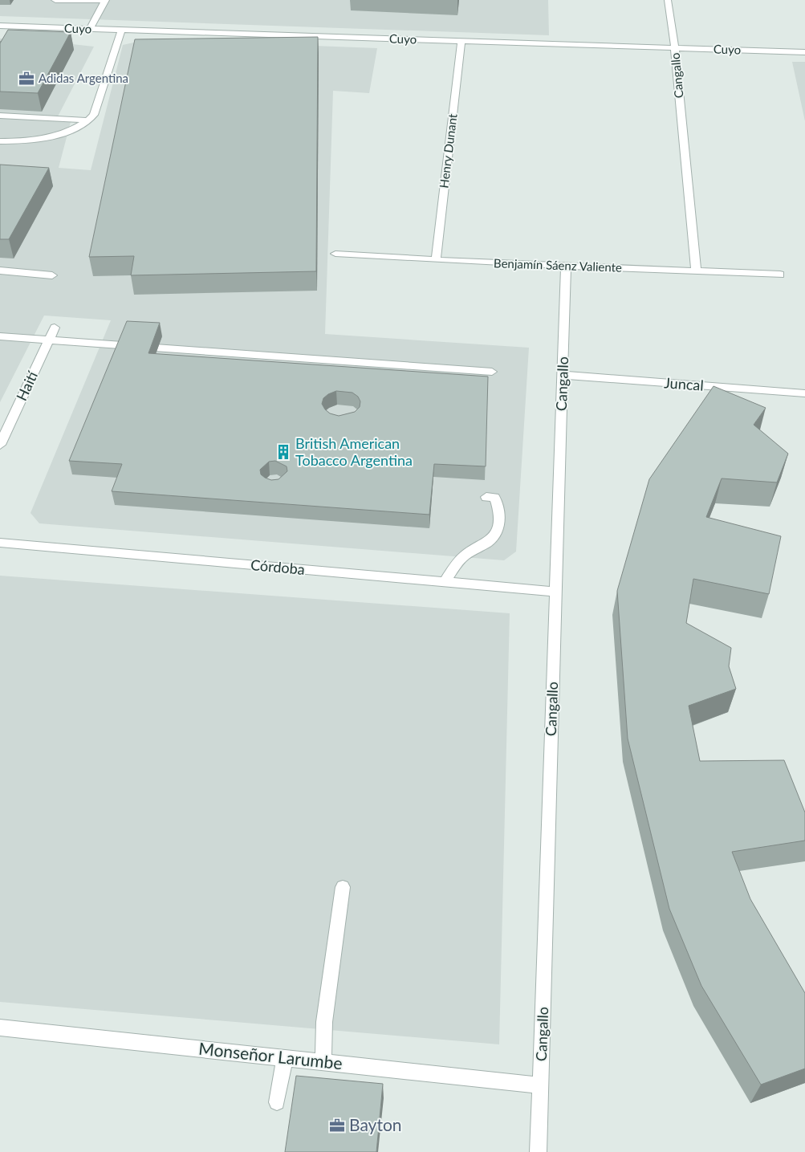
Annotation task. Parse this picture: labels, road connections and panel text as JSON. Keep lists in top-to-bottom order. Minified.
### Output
{"streets":{"street":["Cuyo","Cangallo","Henry Dunant","Benjamín Sáenz Valiente","Juncal","Haití","Córdoba","Monseñor Larumbe"]},"crossings":[["Cuyo","Cangallo"],["Cuyo","Henry Dunant"],["Cangallo","Benjamín Sáenz Valiente"],["Cangallo","Juncal"],["Cangallo","Córdoba"],["Cangallo","Monseñor Larumbe"],["Henry Dunant","Benjamín Sáenz Valiente"]],"places":{"office":["Adidas Argentina","Bayton"],"building":["British American Tobacco Argentina"]}}
